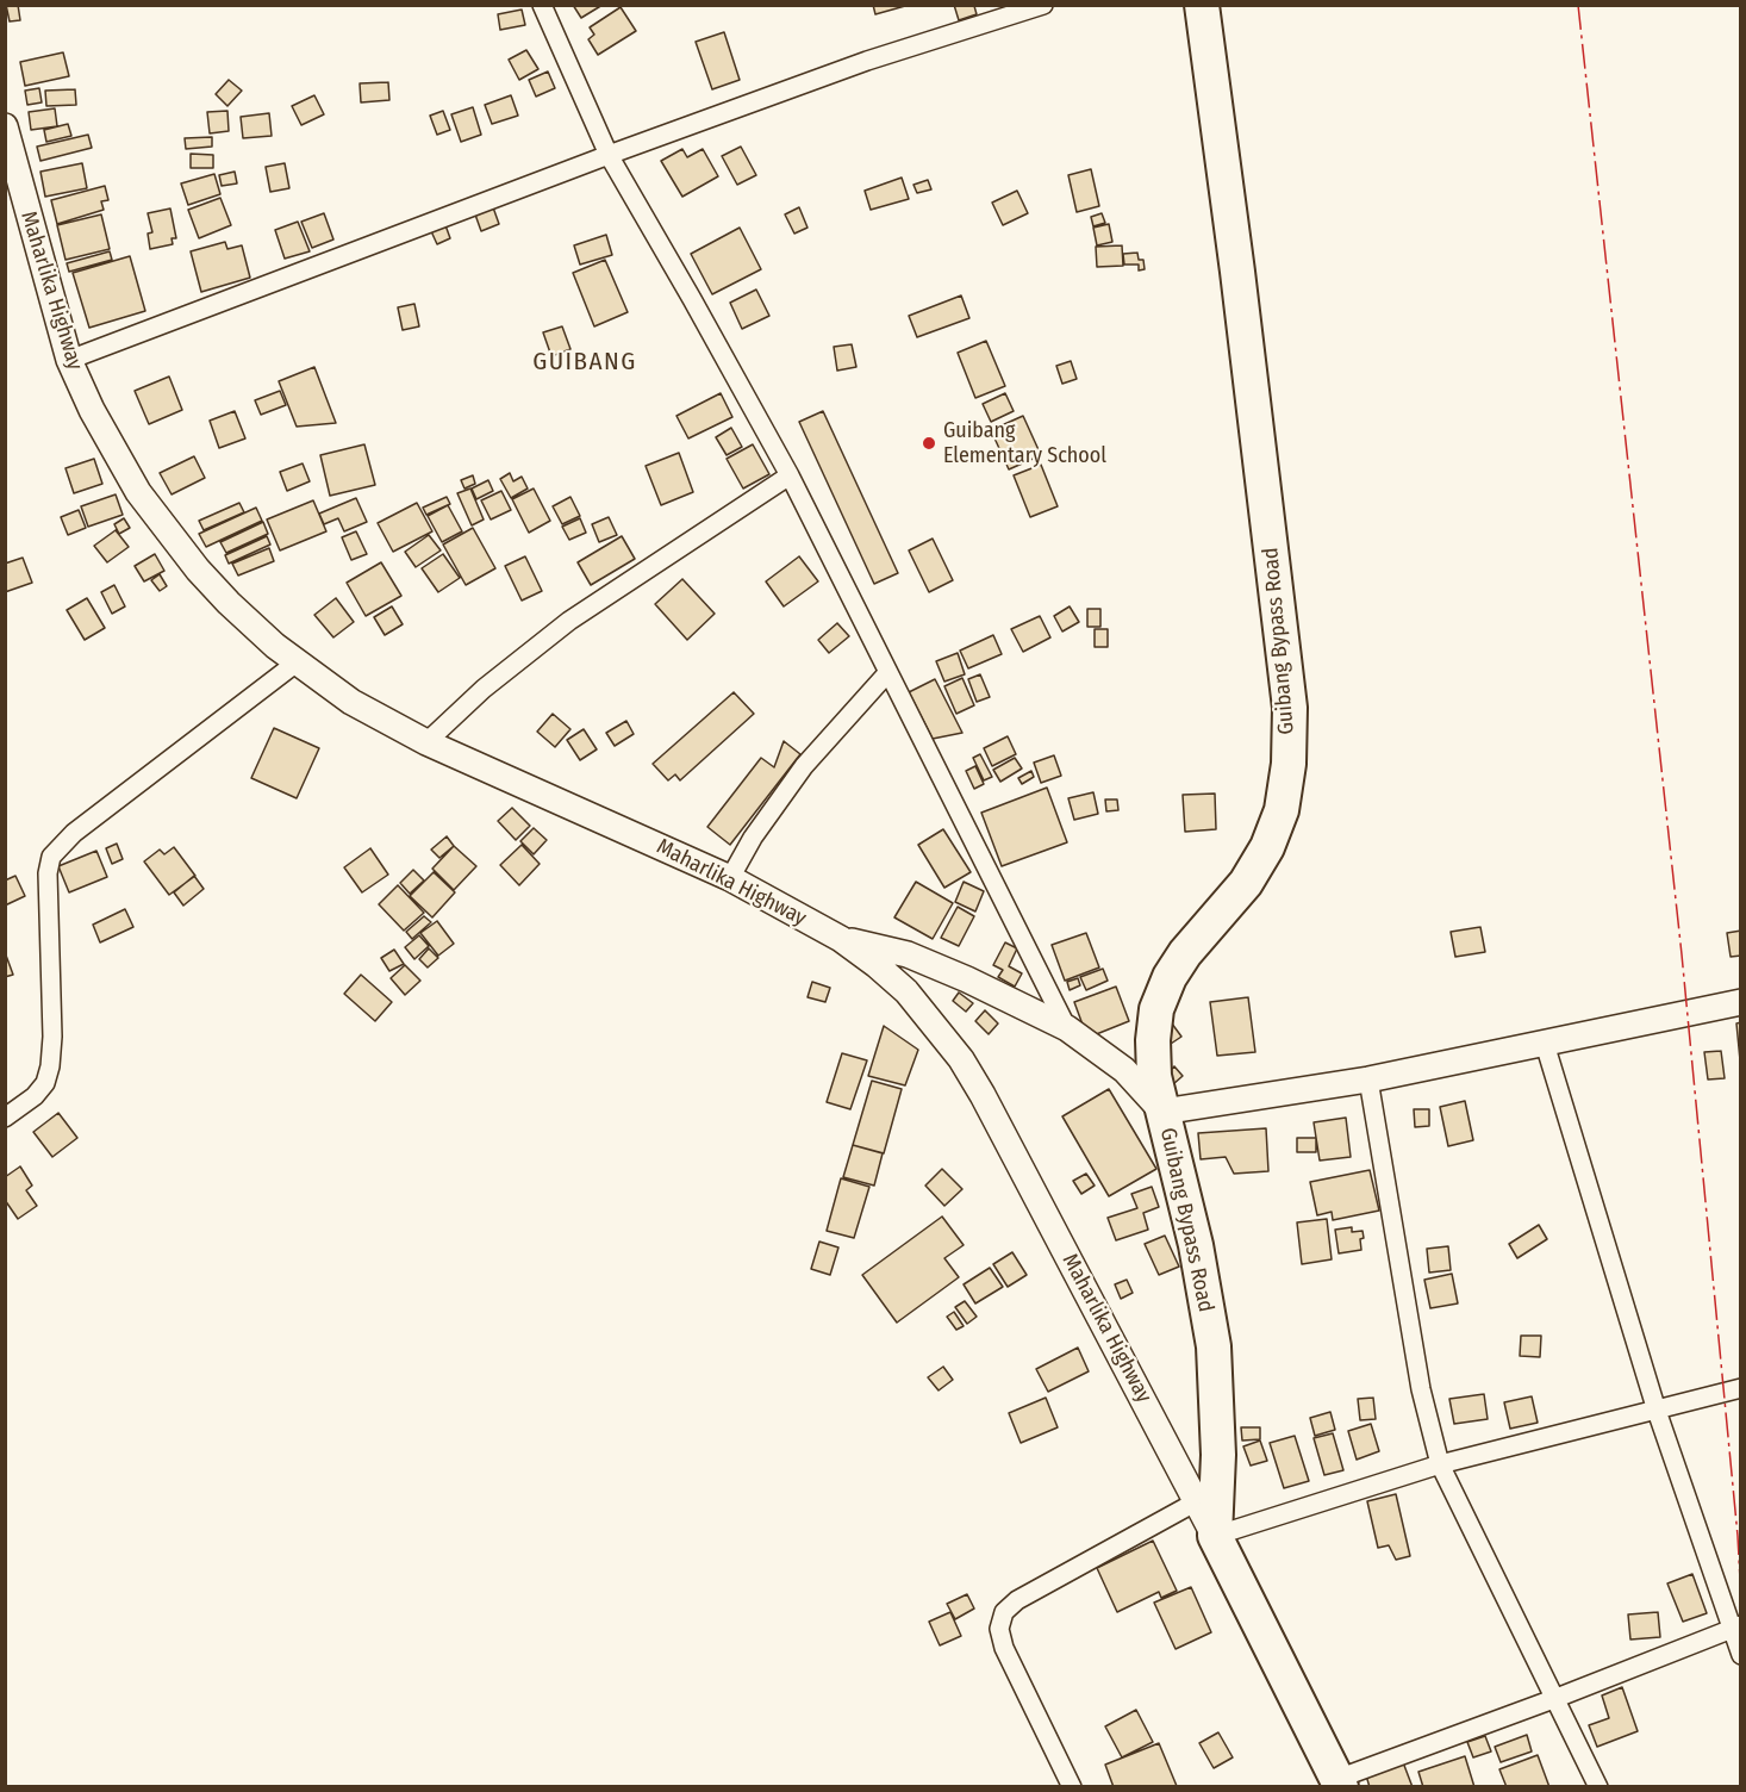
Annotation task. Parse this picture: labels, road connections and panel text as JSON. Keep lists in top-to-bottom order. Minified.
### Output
{"streets":{"highway":["Maharlika Highway","Guibang Bypass Road"]},"crossings":[["Maharlika Highway","Guibang Bypass Road"]],"districts":["GUIBANG"],"places":["Guibang Elementary School"]}
